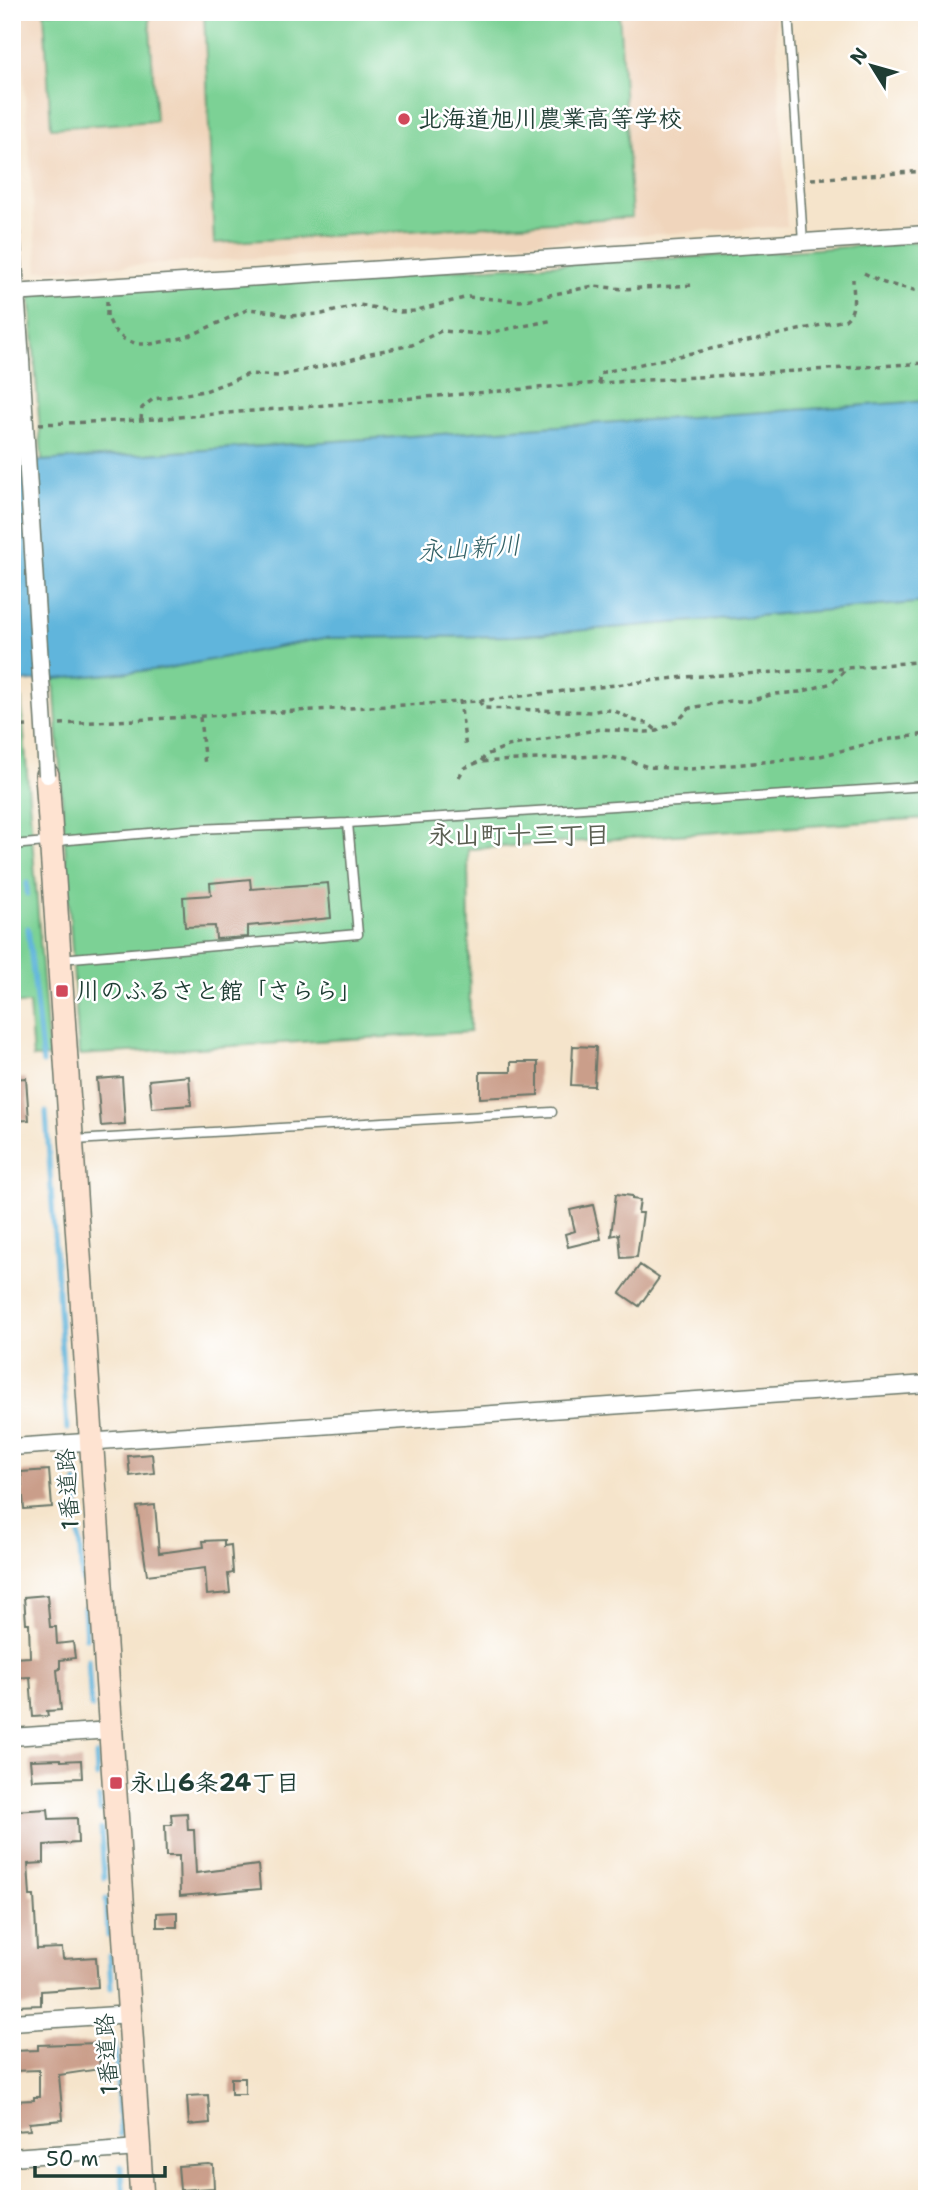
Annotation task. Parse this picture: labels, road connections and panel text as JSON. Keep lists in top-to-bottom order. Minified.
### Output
{"streets":{"street":["1番道路"]},"districts":["永山町十三丁目"],"water":["永山新川"],"places":{"other":["北海道旭川農業高等学校"],"transit":["川のふるさと館「さらら」","永山6条24丁目"]},"scale_bar":"50 m","north":"top left"}
